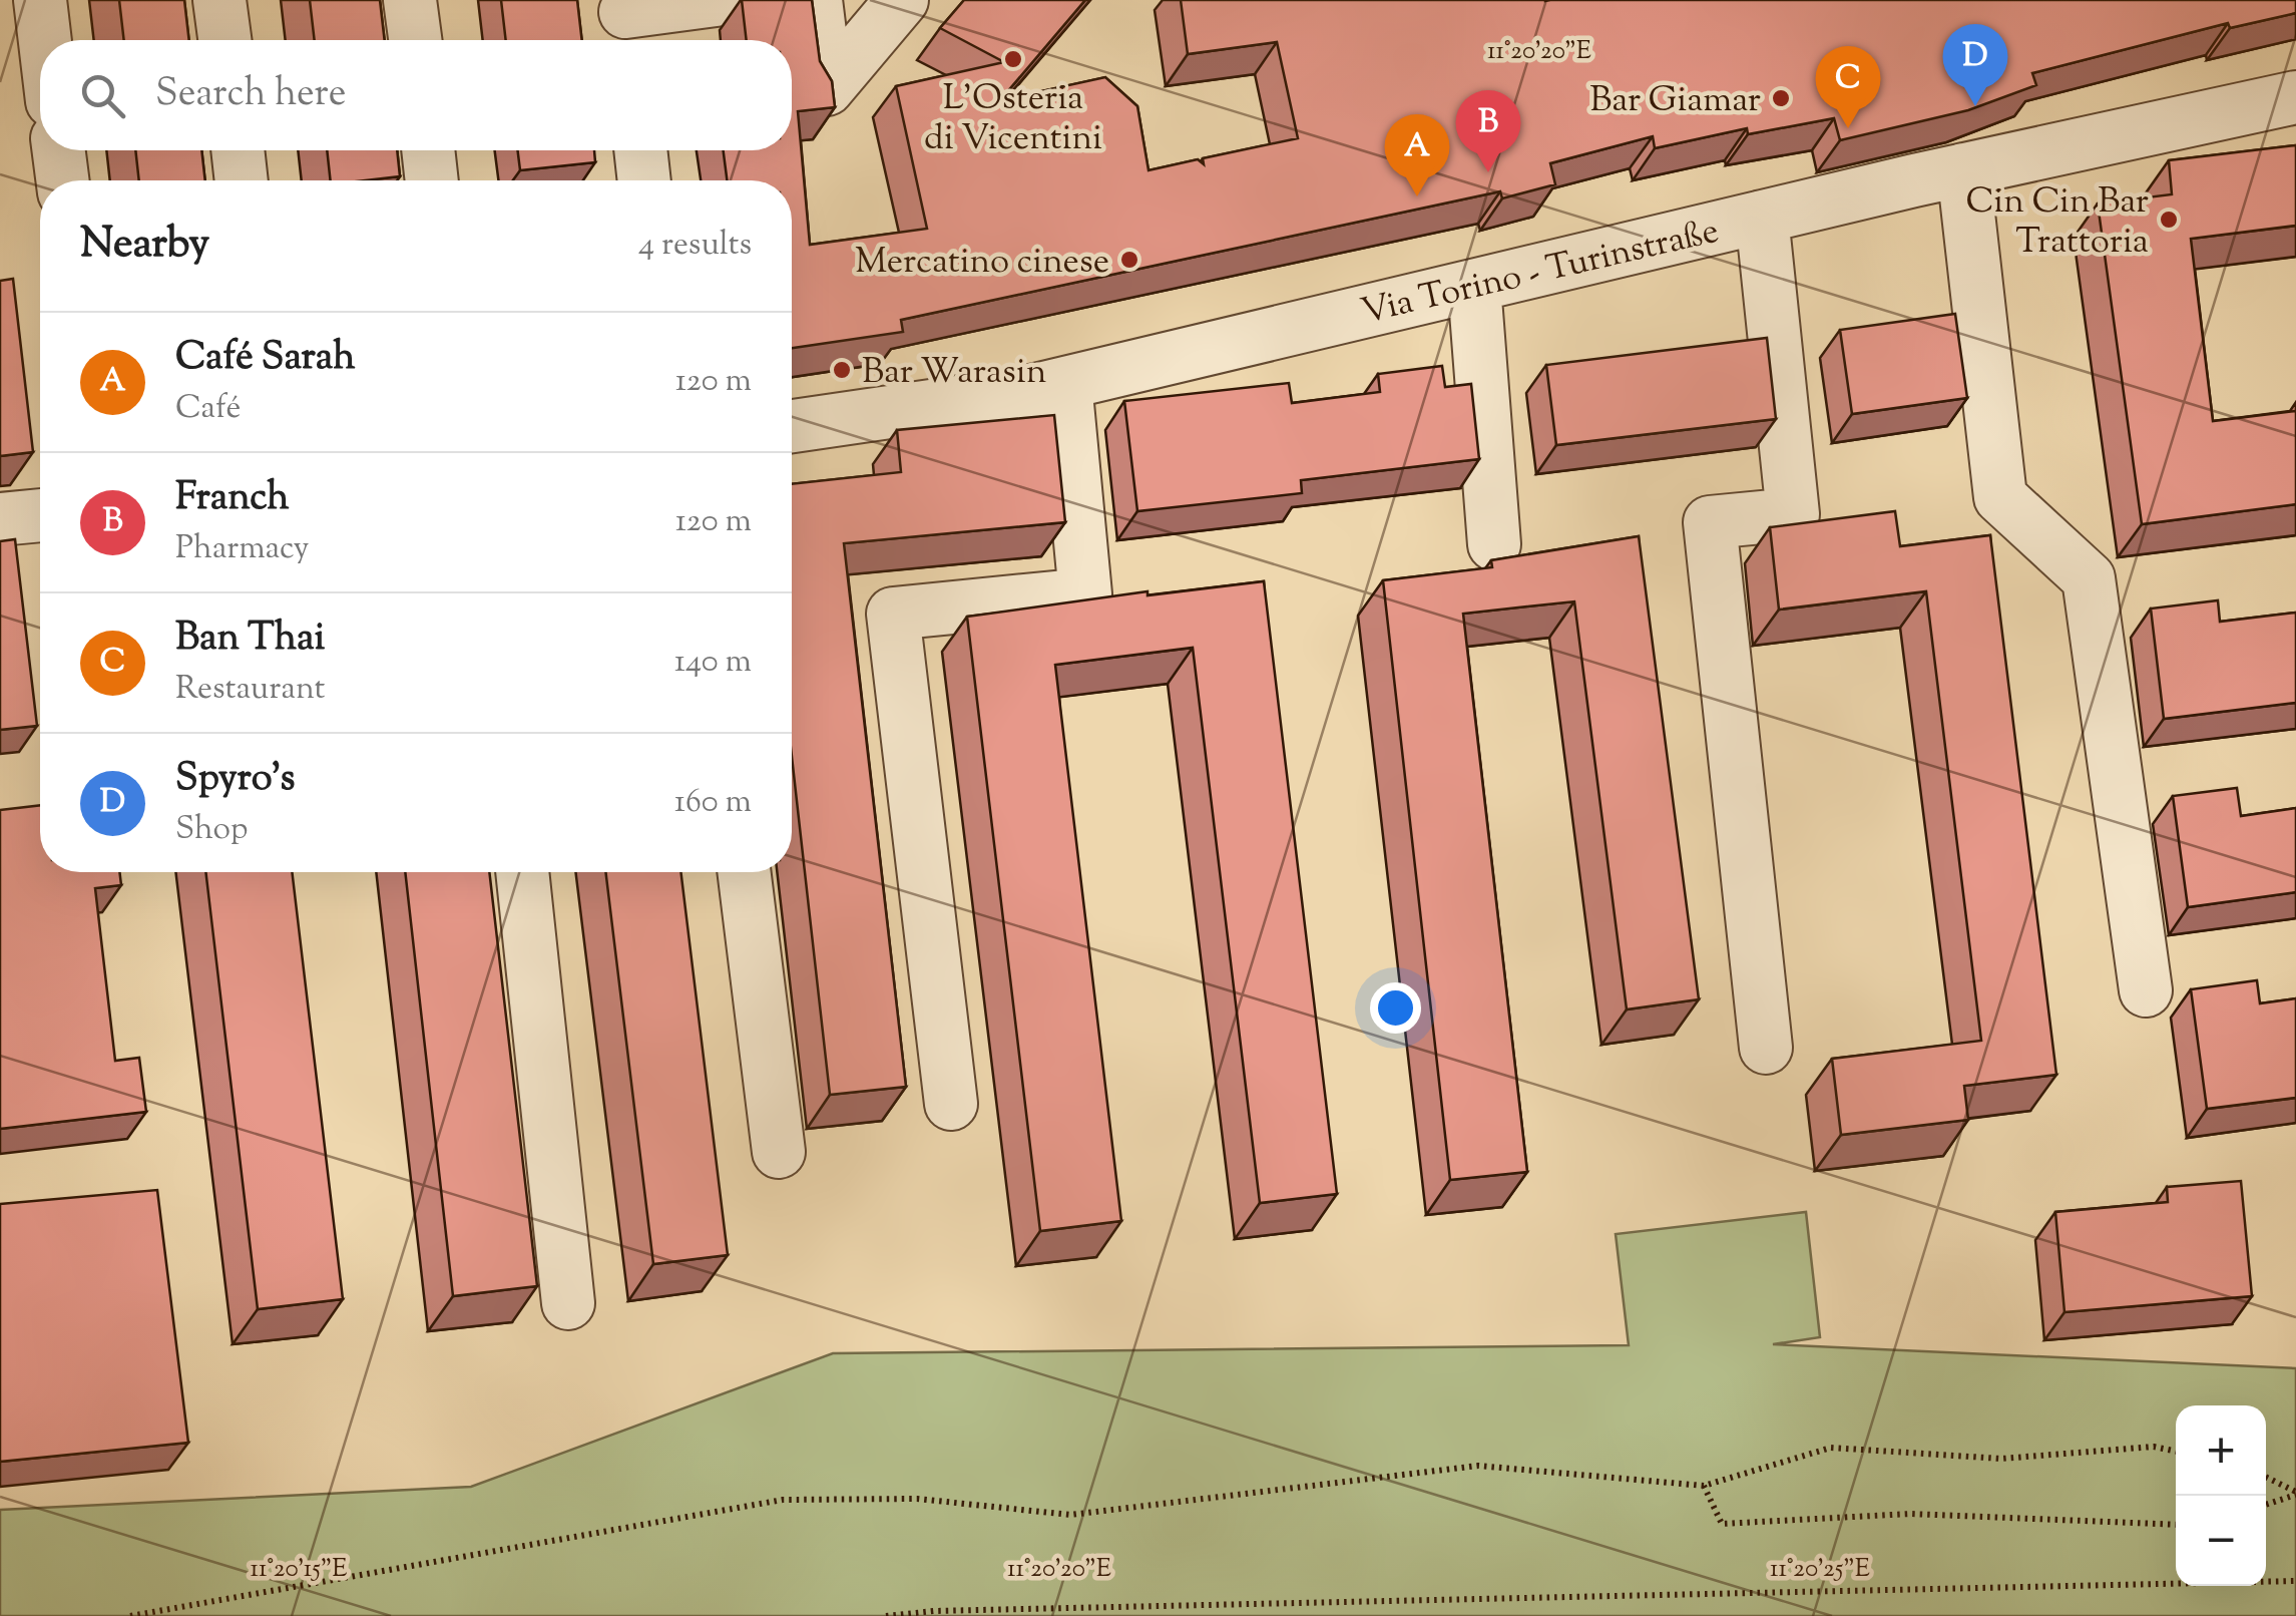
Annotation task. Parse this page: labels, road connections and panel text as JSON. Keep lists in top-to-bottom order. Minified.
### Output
{"streets":{"street":["Via Torino - Turinstraße"]},"places":["L'Osteria di Vicentini","Bar Giamar","Cin Cin Bar Trattoria","Mercatino cinese","Bar Warasin"],"page":{"pins":["D","C","B","A"],"search":"Search here","heading":["Nearby","4 results"],"list":[{"mark":"A","name":"Café Sarah","note":"Café","value":"120 m"},{"mark":"B","name":"Franch","note":"Pharmacy","value":"120 m"},{"mark":"C","name":"Ban Thai","note":"Restaurant","value":"140 m"},{"mark":"D","name":"Spyro's","note":"Shop","value":"160 m"}],"map_buttons":["+","−"]},"coordinates":["11°20'20\"E","11°20'15\"E","11°20'25\"E"]}
